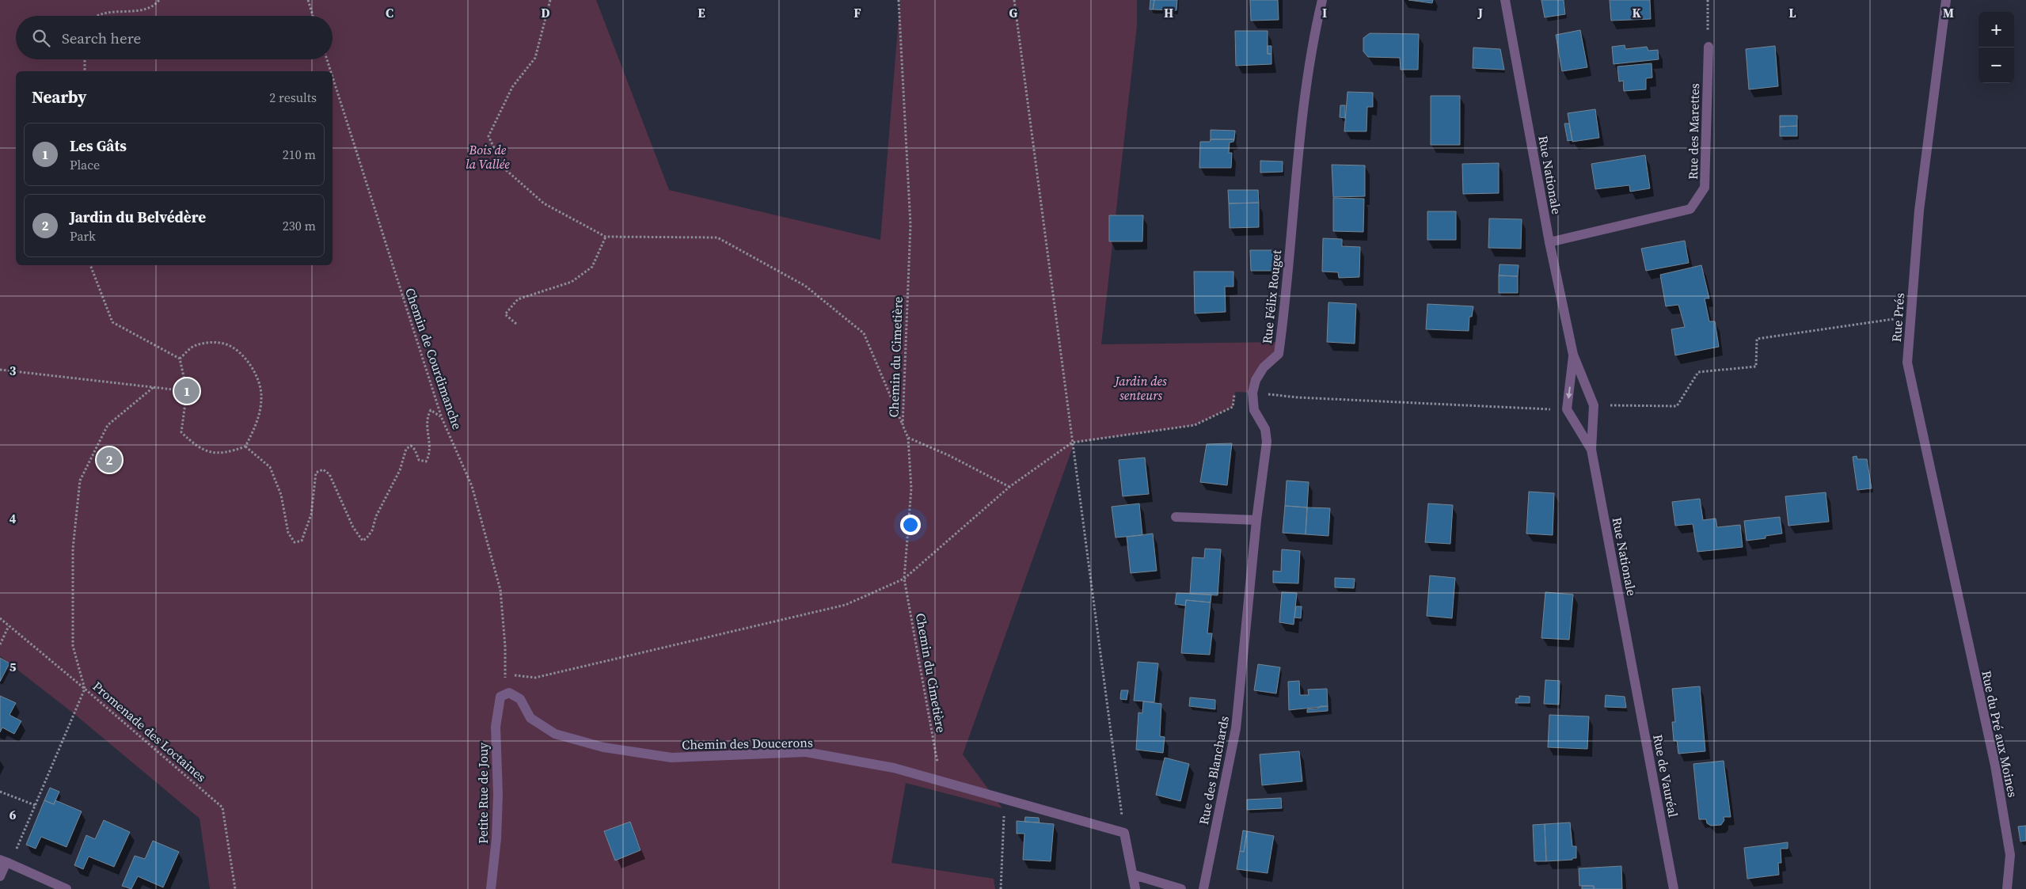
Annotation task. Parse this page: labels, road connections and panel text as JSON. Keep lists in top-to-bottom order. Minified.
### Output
{"streets":{"street":["Rue des Marettes","Rue Nationale","Rue Félix Rouget","Rue Prés","Rue du Pré aux Moines","Chemin des Doucerons","Rue des Blanchards","Rue de Vauréal","Petite Rue de Jouy"],"path":["Chemin du Cimetière","Chemin de Courdimanche","Promenade des Loctaines"]},"crossings":[["Rue des Marettes","Rue Nationale"],["Rue Nationale","Rue de Vauréal"],["Rue Félix Rouget","Rue des Blanchards"],["Rue Prés","Rue du Pré aux Moines"],["Chemin du Cimetière","Chemin des Doucerons"],["Chemin de Courdimanche","Chemin des Doucerons"],["Chemin de Courdimanche","Petite Rue de Jouy"],["Chemin des Doucerons","Petite Rue de Jouy"]],"parks":["Bois de la Vallée","Jardin des senteurs"],"page":{"map_buttons":["+","−"],"search":"Search here","heading":["Nearby","2 results"],"list":[{"mark":"1","name":"Les Gâts","note":"Place","value":"210 m"},{"mark":"2","name":"Jardin du Belvédère","note":"Park","value":"230 m"}],"pins":["1","2"]},"grid":{"columns":["C","D","E","F","G","H","I","J","K","L","M"],"rows":["3","4","5","6"]}}
